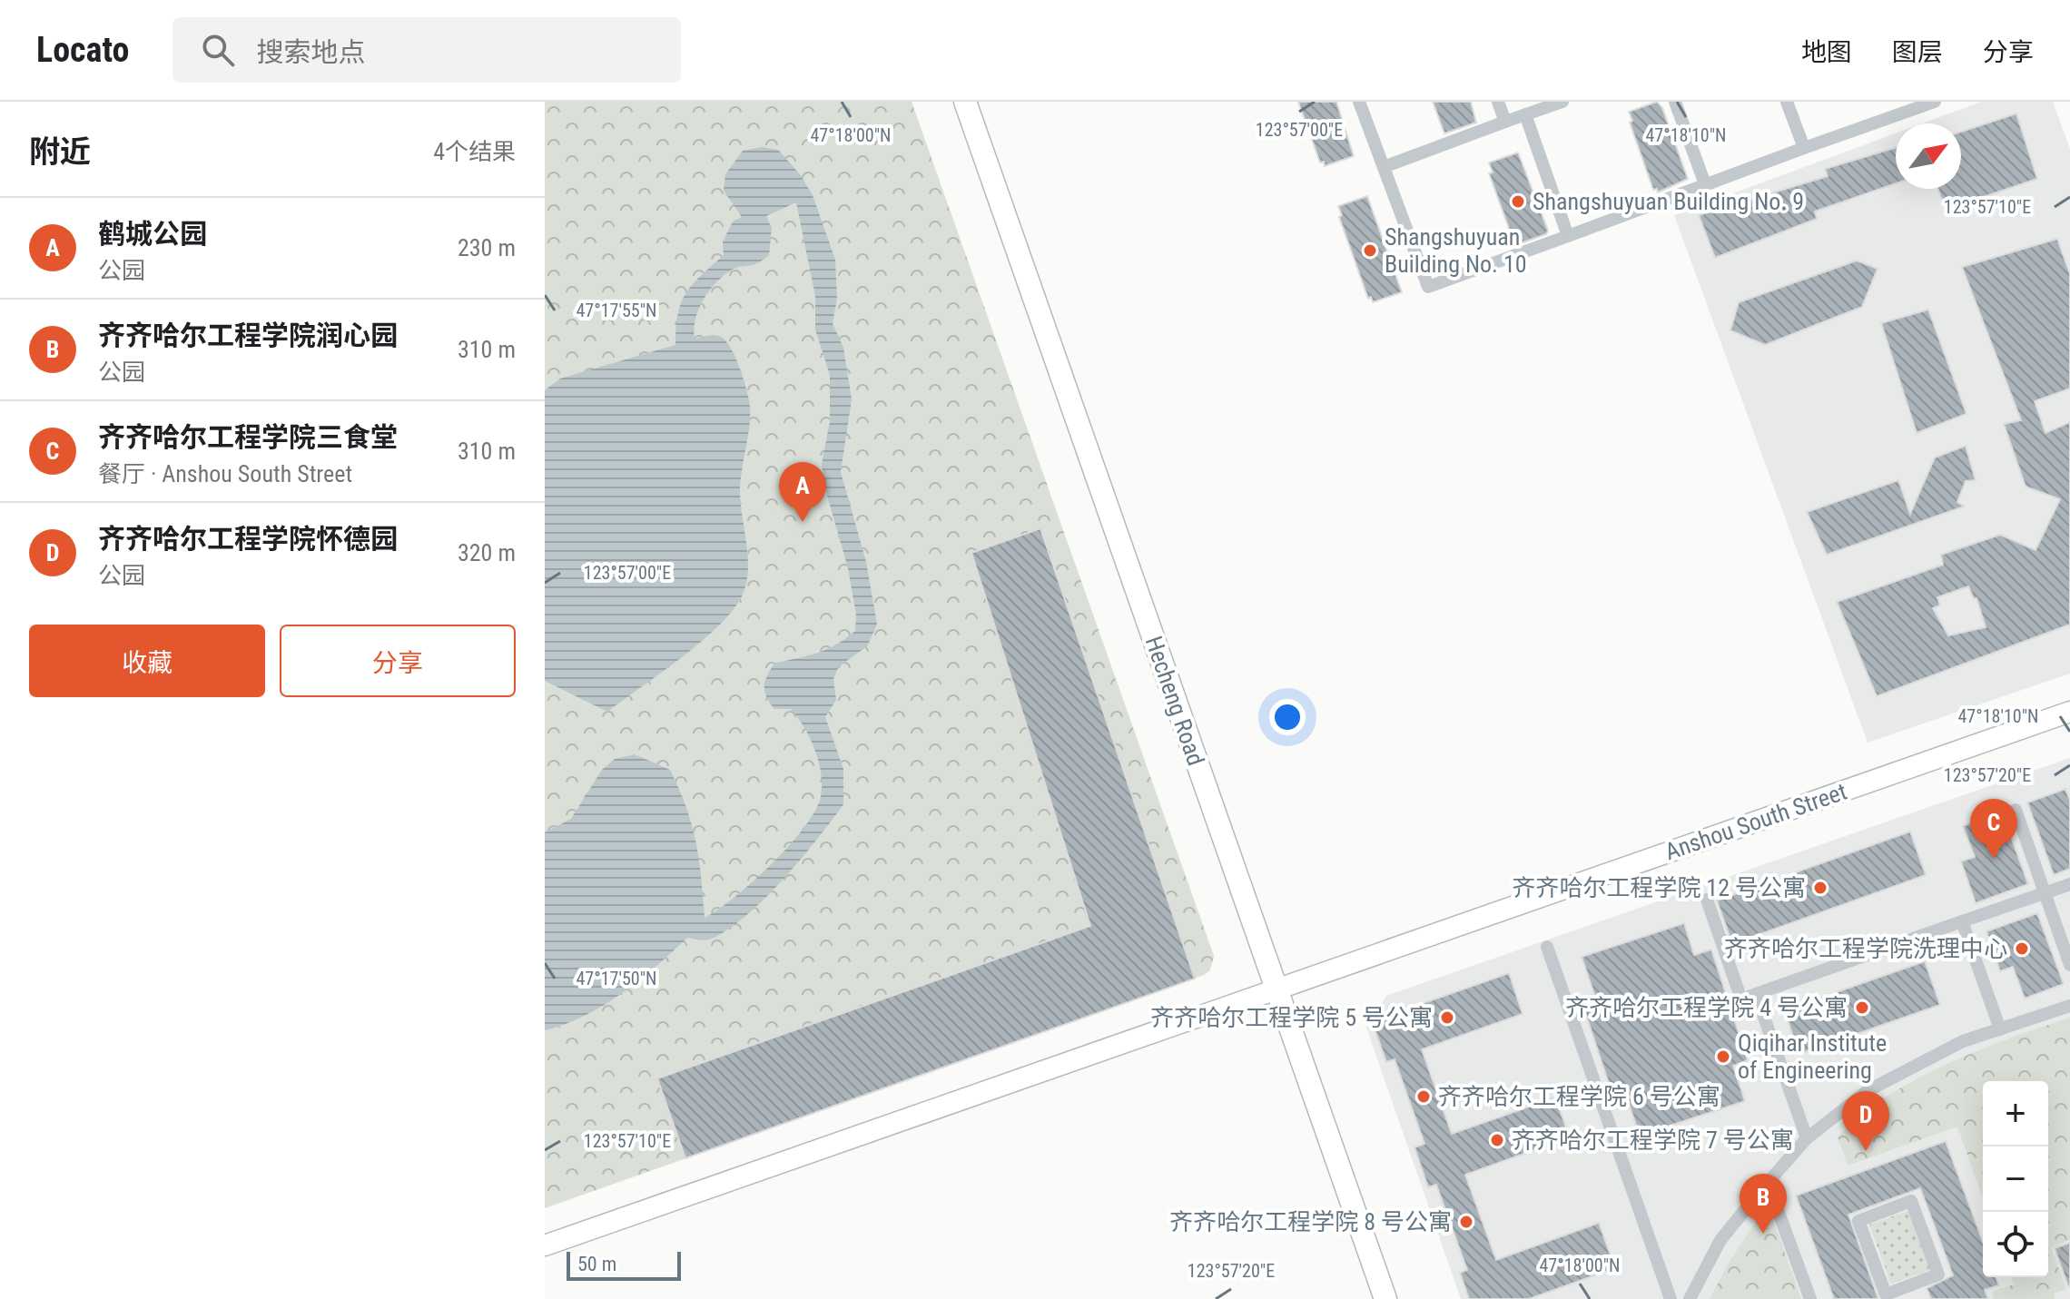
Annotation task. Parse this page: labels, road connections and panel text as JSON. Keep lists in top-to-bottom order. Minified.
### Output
{"streets":{"main road":["Hecheng Road"],"street":["Anshou South Street"]},"crossings":[["Hecheng Road","Anshou South Street"]],"places":["Shangshuyuan Building No. 9","Shangshuyuan Building No. 10","齐齐哈尔工程学院 12 号公寓","齐齐哈尔工程学院洗理中心","齐齐哈尔工程学院 4 号公寓","齐齐哈尔工程学院 5 号公寓","Qiqihar Institute of Engineering","齐齐哈尔工程学院 6 号公寓","齐齐哈尔工程学院 7 号公寓","齐齐哈尔工程学院 8 号公寓"],"scale_bar":"50 m","north":"top right","page":{"header":"Locato","search":"搜索地点","nav":["地图","图层","分享"],"heading":["附近","4个结果"],"list":[{"mark":"A","name":"鹤城公园","note":"公园","value":"230 m"},{"mark":"B","name":"齐齐哈尔工程学院润心园","note":"公园","value":"310 m"},{"mark":"C","name":"齐齐哈尔工程学院三食堂","note":"餐厅 · Anshou South Street","value":"310 m"},{"mark":"D","name":"齐齐哈尔工程学院怀德园","note":"公园","value":"320 m"}],"pins":["A","C","D","B"],"buttons":["收藏","分享"],"map_buttons":["+","−"],"scale":"50 m"},"coordinates":["123°57'00\"E","47°18'00\"N","47°18'10\"N","123°57'10\"E","47°17'55\"N","123°57'20\"E","47°17'50\"N"]}
